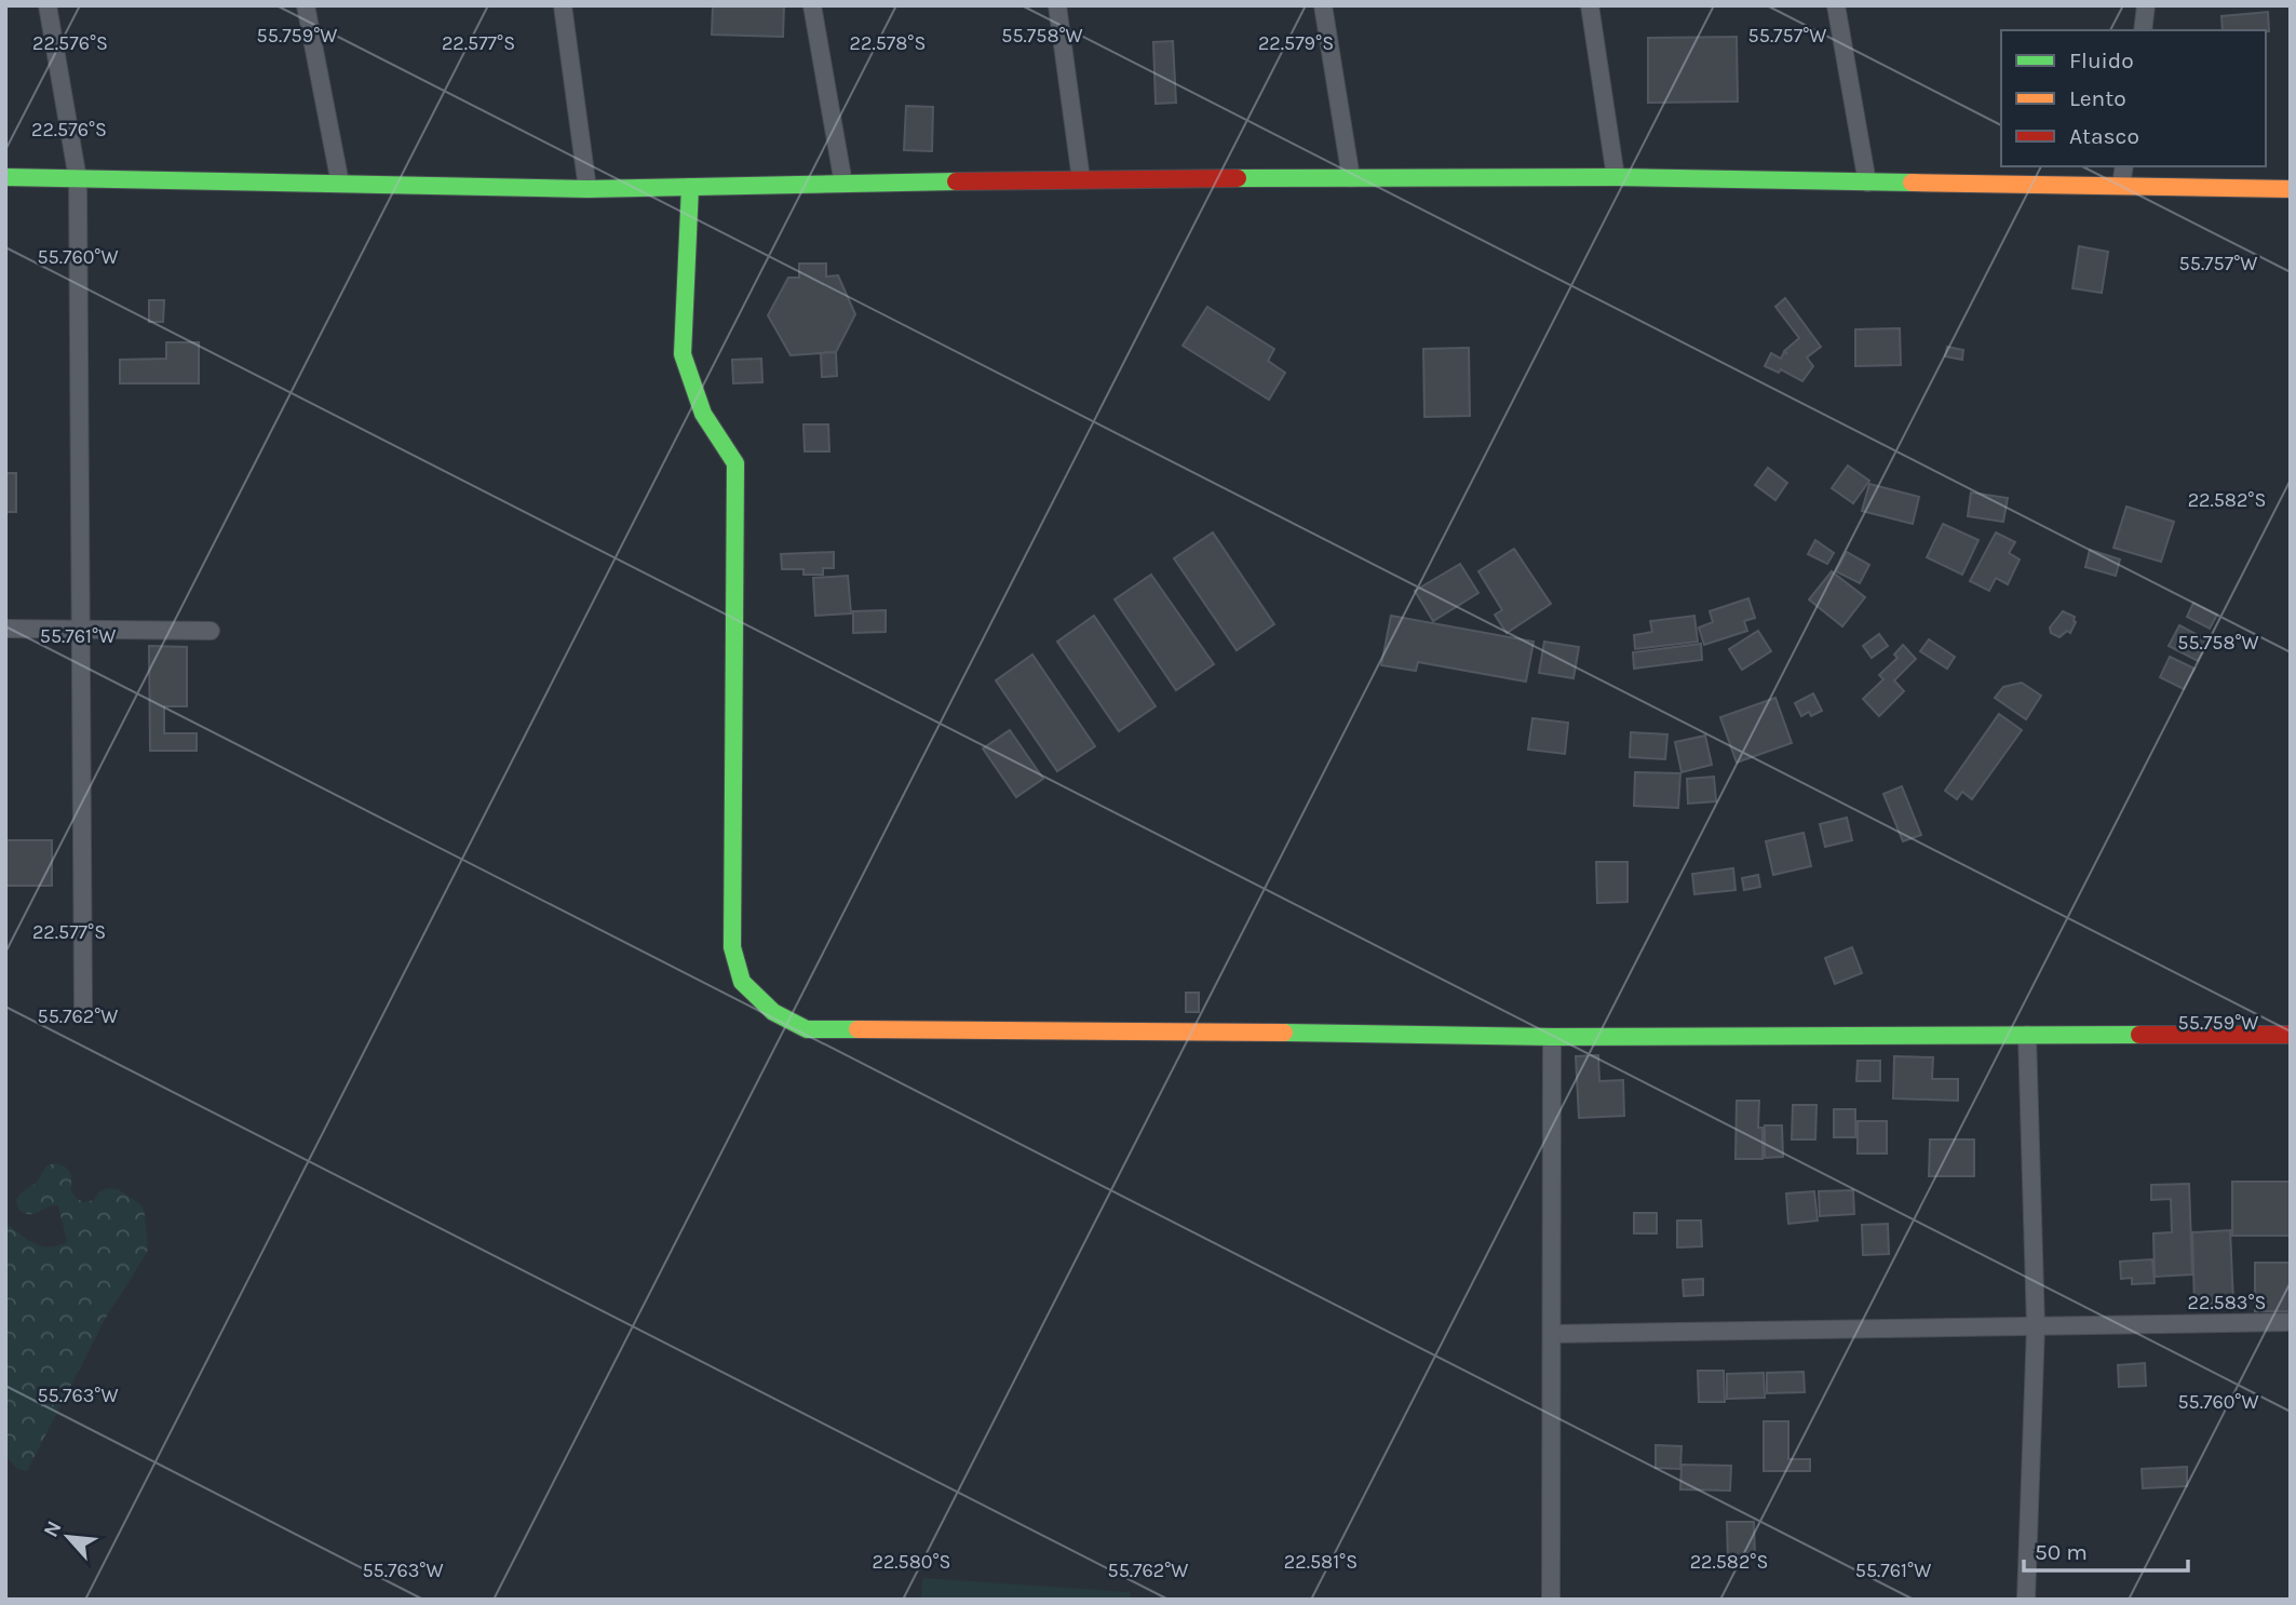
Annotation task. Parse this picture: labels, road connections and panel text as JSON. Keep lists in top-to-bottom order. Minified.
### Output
{"legend":["Fluido","Lento","Atasco"],"scale_bar":"50 m","north":"top left","coordinates":["55.759°W","55.758°W","55.757°W","22.576°S","22.577°S","22.578°S","22.579°S","55.760°W","22.582°S","55.761°W","55.762°W","22.583°S","55.763°W","22.580°S","22.581°S"]}
